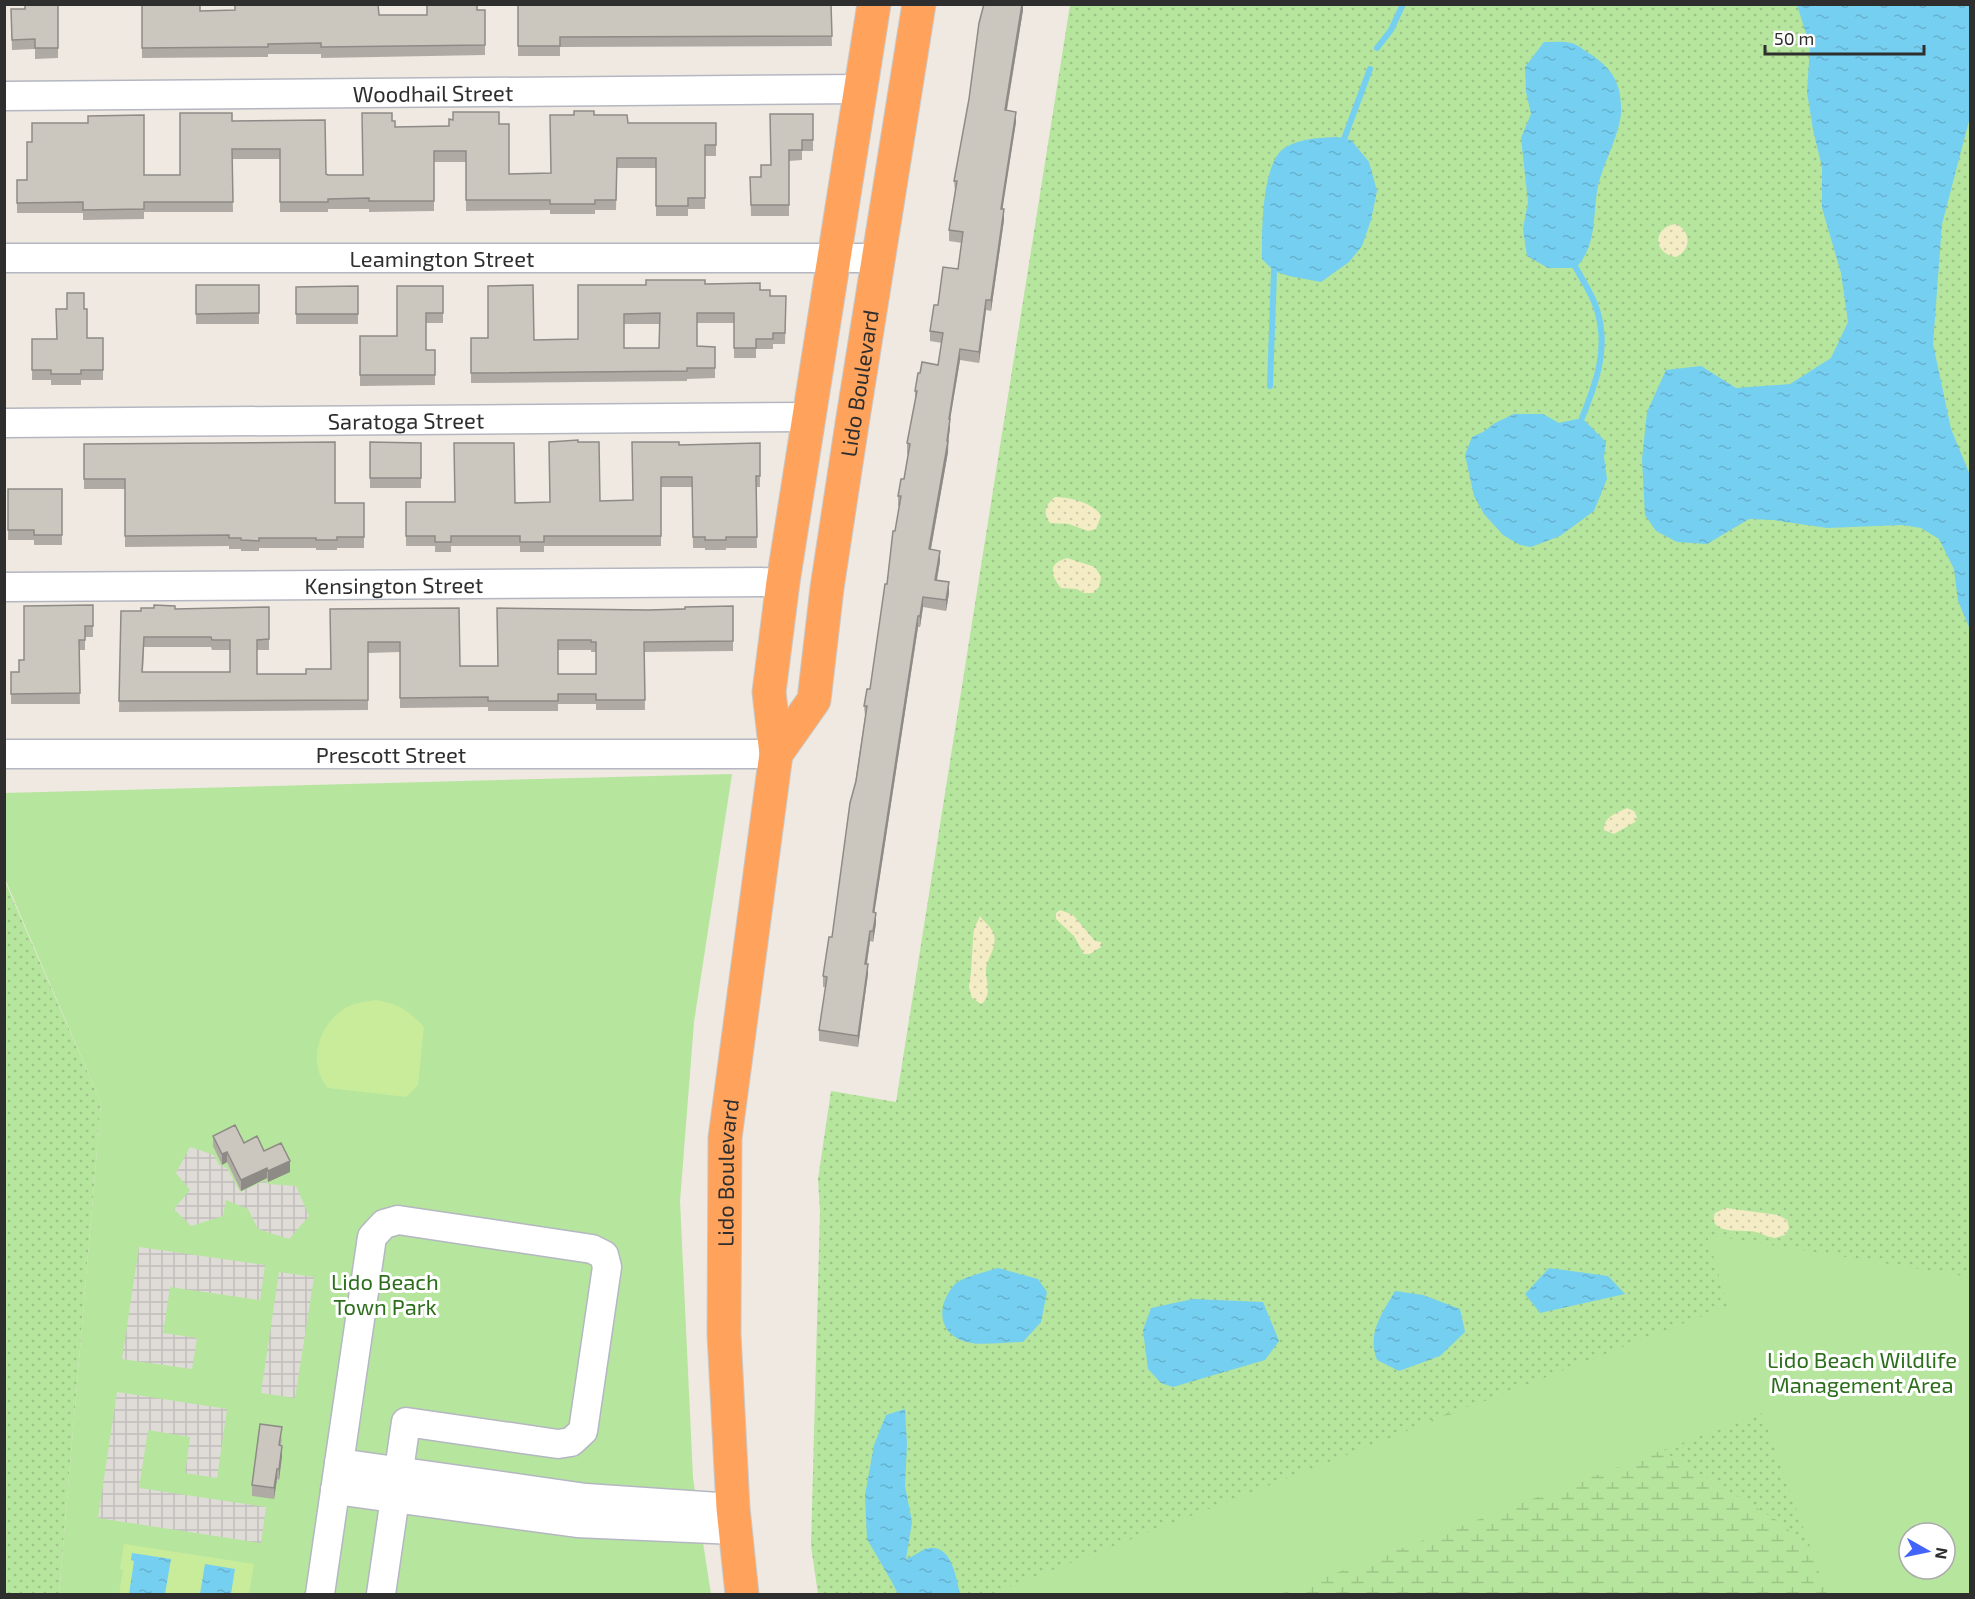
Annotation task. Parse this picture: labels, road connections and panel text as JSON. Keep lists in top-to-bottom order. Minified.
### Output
{"streets":{"highway":["Lido Boulevard"],"street":["Woodhail Street","Leamington Street","Saratoga Street","Kensington Street","Prescott Street"]},"crossings":[["Woodhail Street","Lido Boulevard"],["Leamington Street","Lido Boulevard"],["Lido Boulevard","Saratoga Street"],["Lido Boulevard","Kensington Street"],["Lido Boulevard","Prescott Street"]],"parks":["Lido Beach Town Park","Lido Beach Wildlife Management Area"],"scale_bar":"50 m","north":"right"}
